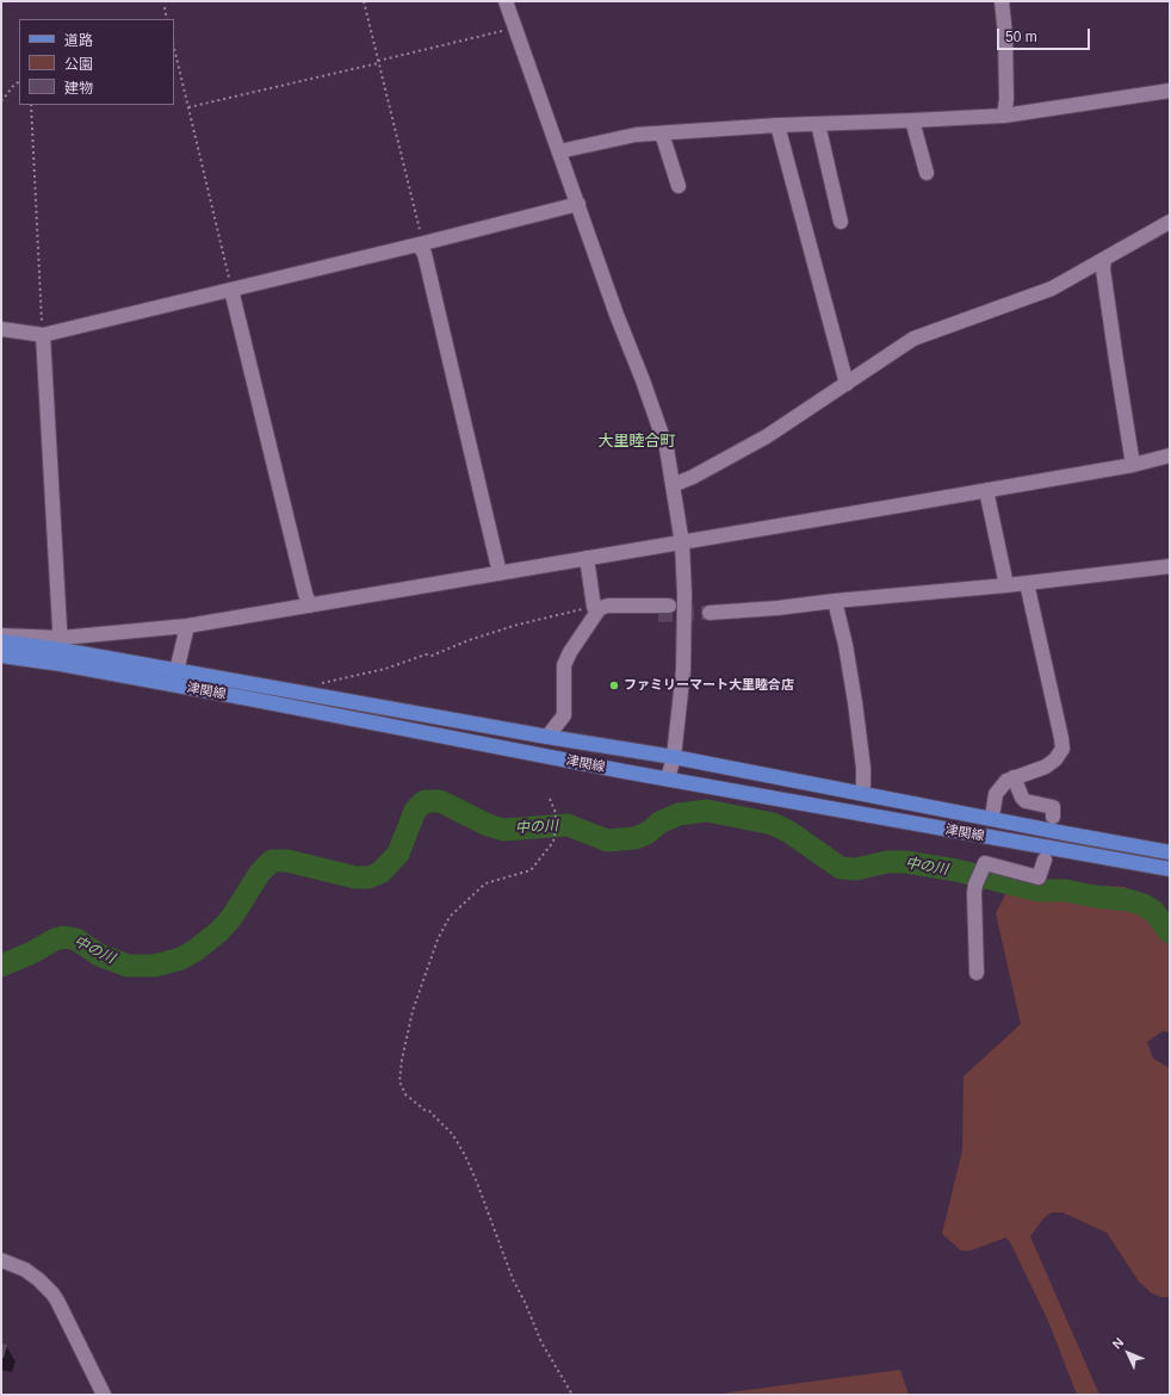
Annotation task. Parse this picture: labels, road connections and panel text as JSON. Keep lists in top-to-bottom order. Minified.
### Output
{"streets":{"main road":["津関線"]},"districts":["大里睦合町"],"water":["中の川"],"places":["ファミリーマート大里睦合店"],"legend":["道路","公園","建物"],"scale_bar":"50 m","north":"top left"}
